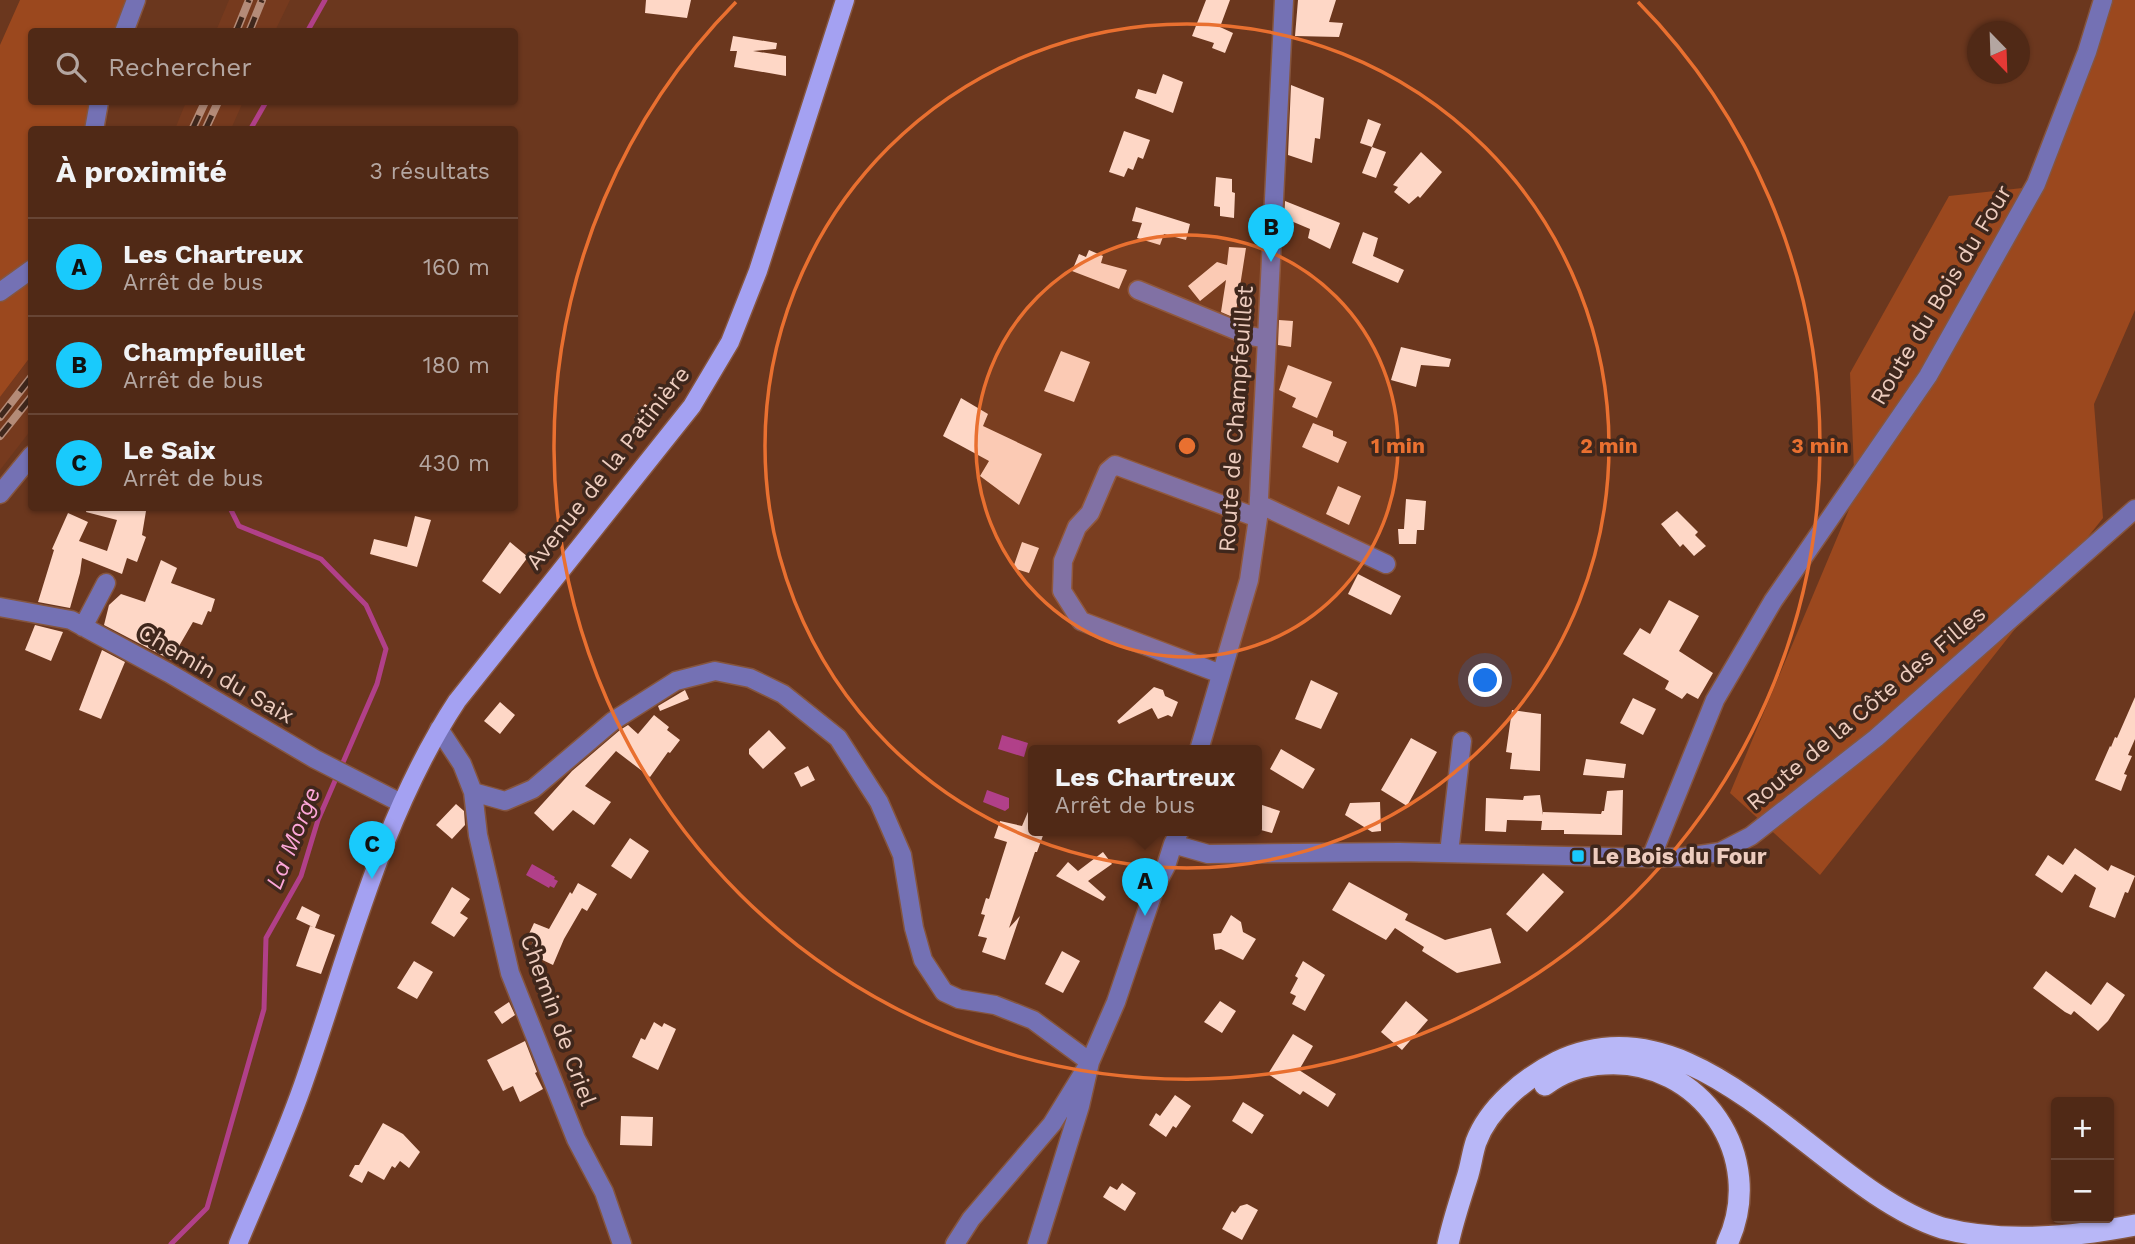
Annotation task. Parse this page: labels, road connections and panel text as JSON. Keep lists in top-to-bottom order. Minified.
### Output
{"streets":{"main road":["Avenue de la Patinière"],"street":["Route du Bois du Four","Route de Champfeuillet","Chemin du Saix","Route de la Côte des Filles","Chemin de Criel"]},"crossings":[["Route du Bois du Four","Route de la Côte des Filles"],["Avenue de la Patinière","Chemin du Saix"],["Avenue de la Patinière","Chemin de Criel"]],"water":["La Morge"],"places":{"transit":["Le Bois du Four"]},"north":"bottom right","page":{"search":"Rechercher","heading":["À proximité","3 résultats"],"pins":["B","C","A"],"list":[{"mark":"A","name":"Les Chartreux","note":"Arrêt de bus","value":"160 m"},{"mark":"B","name":"Champfeuillet","note":"Arrêt de bus","value":"180 m"},{"mark":"C","name":"Le Saix","note":"Arrêt de bus","value":"430 m"}],"popup":["Les Chartreux","Arrêt de bus"],"map_buttons":["+","−"]},"rings":["1 min","2 min","3 min"]}
